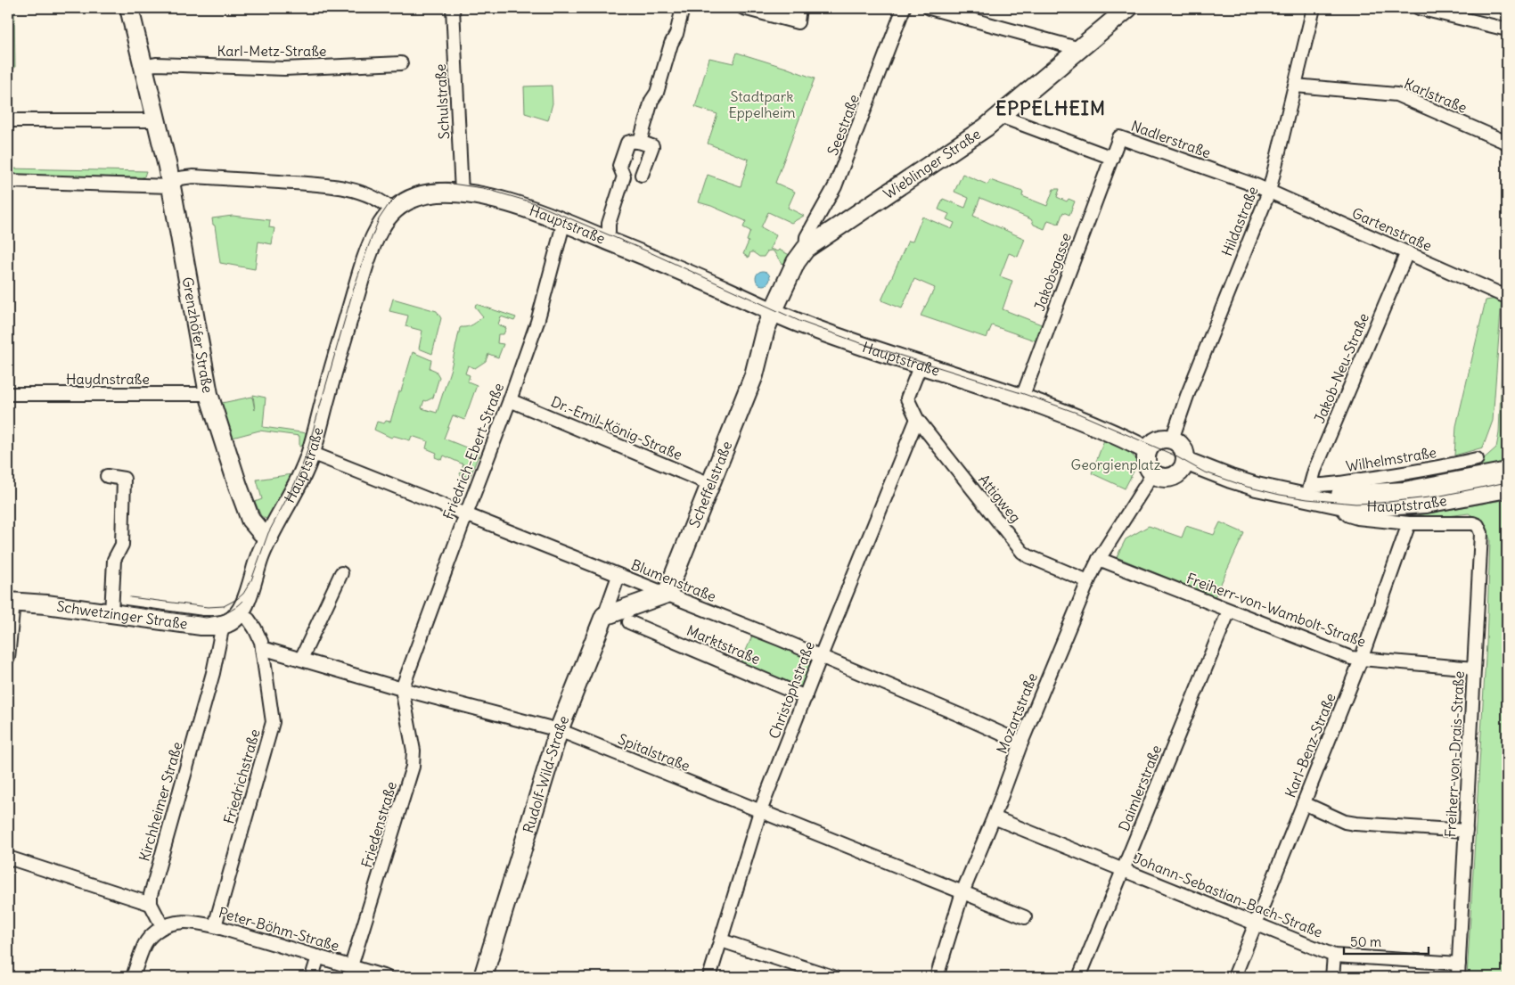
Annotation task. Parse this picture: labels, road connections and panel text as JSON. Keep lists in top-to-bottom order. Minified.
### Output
{"streets":{"street":["Karl-Metz-Straße","Karlstraße","Schulstraße","Seestraße","Nadlerstraße","Wieblinger Straße","Hildastraße","Hauptstraße","Gartenstraße","Jakobsgasse","Grenzhöfer Straße","Jakob-Neu-Straße","Haydnstraße","Dr.-Emil-König-Straße","Friedrich-Ebert-Straße","Wilhelmstraße","Scheffelstraße","Attigweg","Blumenstraße","Freiherr-von-Wambolt-Straße","Schwetzinger Straße","Marktstraße","Christophstraße","Mozartstraße","Karl-Benz-Straße","Spitalstraße","Freiherr-von-Drais-Straße","Rudolf-Wild-Straße","Friedrichstraße","Daimlerstraße","Kirchheimer Straße","Friedenstraße","Johann-Sebastian-Bach-Straße","Peter-Böhm-Straße"]},"crossings":[["Karl-Metz-Straße","Grenzhöfer Straße"],["Karlstraße","Hildastraße"],["Schulstraße","Hauptstraße"],["Seestraße","Wieblinger Straße"],["Nadlerstraße","Hildastraße"],["Nadlerstraße","Gartenstraße"],["Nadlerstraße","Jakobsgasse"],["Wieblinger Straße","Hauptstraße"],["Wieblinger Straße","Scheffelstraße"],["Hildastraße","Hauptstraße"],["Hildastraße","Gartenstraße"],["Hildastraße","Mozartstraße"],["Hauptstraße","Jakobsgasse"],["Hauptstraße","Grenzhöfer Straße"],["Hauptstraße","Jakob-Neu-Straße"],["Hauptstraße","Friedrich-Ebert-Straße"],["Hauptstraße","Wilhelmstraße"],["Hauptstraße","Scheffelstraße"],["Hauptstraße","Attigweg"],["Hauptstraße","Blumenstraße"],["Hauptstraße","Schwetzinger Straße"],["Hauptstraße","Mozartstraße"],["Hauptstraße","Friedrichstraße"],["Hauptstraße","Kirchheimer Straße"],["Gartenstraße","Jakob-Neu-Straße"],["Grenzhöfer Straße","Haydnstraße"],["Jakob-Neu-Straße","Wilhelmstraße"],["Dr.-Emil-König-Straße","Friedrich-Ebert-Straße"],["Dr.-Emil-König-Straße","Scheffelstraße"],["Friedrich-Ebert-Straße","Blumenstraße"],["Friedrich-Ebert-Straße","Spitalstraße"],["Friedrich-Ebert-Straße","Friedenstraße"],["Scheffelstraße","Blumenstraße"],["Attigweg","Christophstraße"],["Attigweg","Mozartstraße"],["Blumenstraße","Christophstraße"],["Blumenstraße","Mozartstraße"],["Blumenstraße","Rudolf-Wild-Straße"],["Freiherr-von-Wambolt-Straße","Mozartstraße"],["Freiherr-von-Wambolt-Straße","Karl-Benz-Straße"],["Freiherr-von-Wambolt-Straße","Freiherr-von-Drais-Straße"],["Freiherr-von-Wambolt-Straße","Daimlerstraße"],["Schwetzinger Straße","Friedrichstraße"],["Schwetzinger Straße","Kirchheimer Straße"],["Marktstraße","Christophstraße"],["Christophstraße","Spitalstraße"],["Mozartstraße","Spitalstraße"],["Mozartstraße","Johann-Sebastian-Bach-Straße"],["Karl-Benz-Straße","Freiherr-von-Drais-Straße"],["Karl-Benz-Straße","Johann-Sebastian-Bach-Straße"],["Spitalstraße","Rudolf-Wild-Straße"],["Spitalstraße","Friedrichstraße"],["Spitalstraße","Friedenstraße"],["Freiherr-von-Drais-Straße","Johann-Sebastian-Bach-Straße"],["Friedrichstraße","Kirchheimer Straße"],["Friedrichstraße","Peter-Böhm-Straße"],["Daimlerstraße","Johann-Sebastian-Bach-Straße"],["Friedenstraße","Peter-Böhm-Straße"]],"districts":["EPPELHEIM"],"parks":["Stadtpark Eppelheim","Georgienplatz"],"scale_bar":"50 m"}
